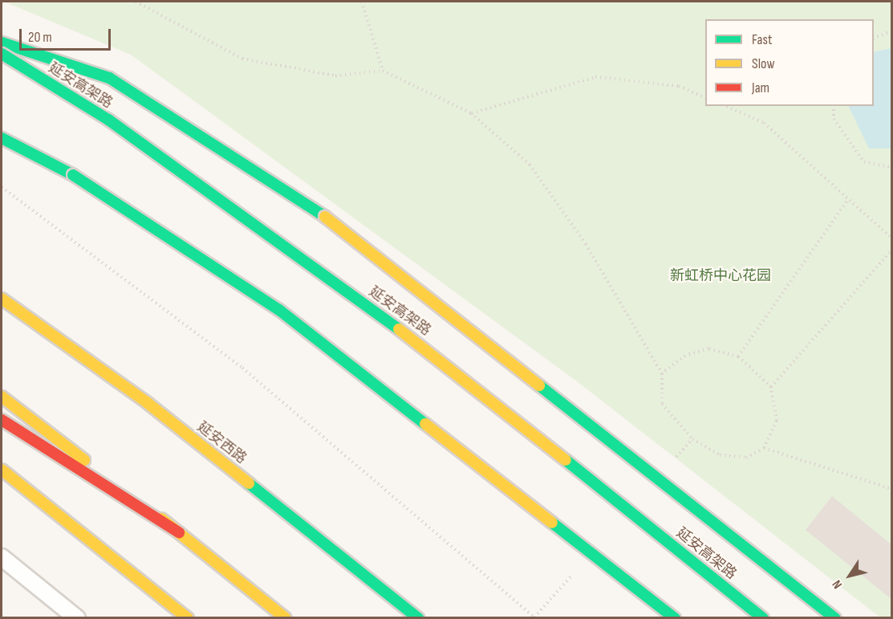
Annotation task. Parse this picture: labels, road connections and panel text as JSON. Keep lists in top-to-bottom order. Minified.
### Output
{"streets":{"main road":["延安高架路","延安西路"]},"parks":["新虹桥中心花园"],"legend":["Fast","Slow","Jam"],"scale_bar":"20 m","north":"bottom left"}
